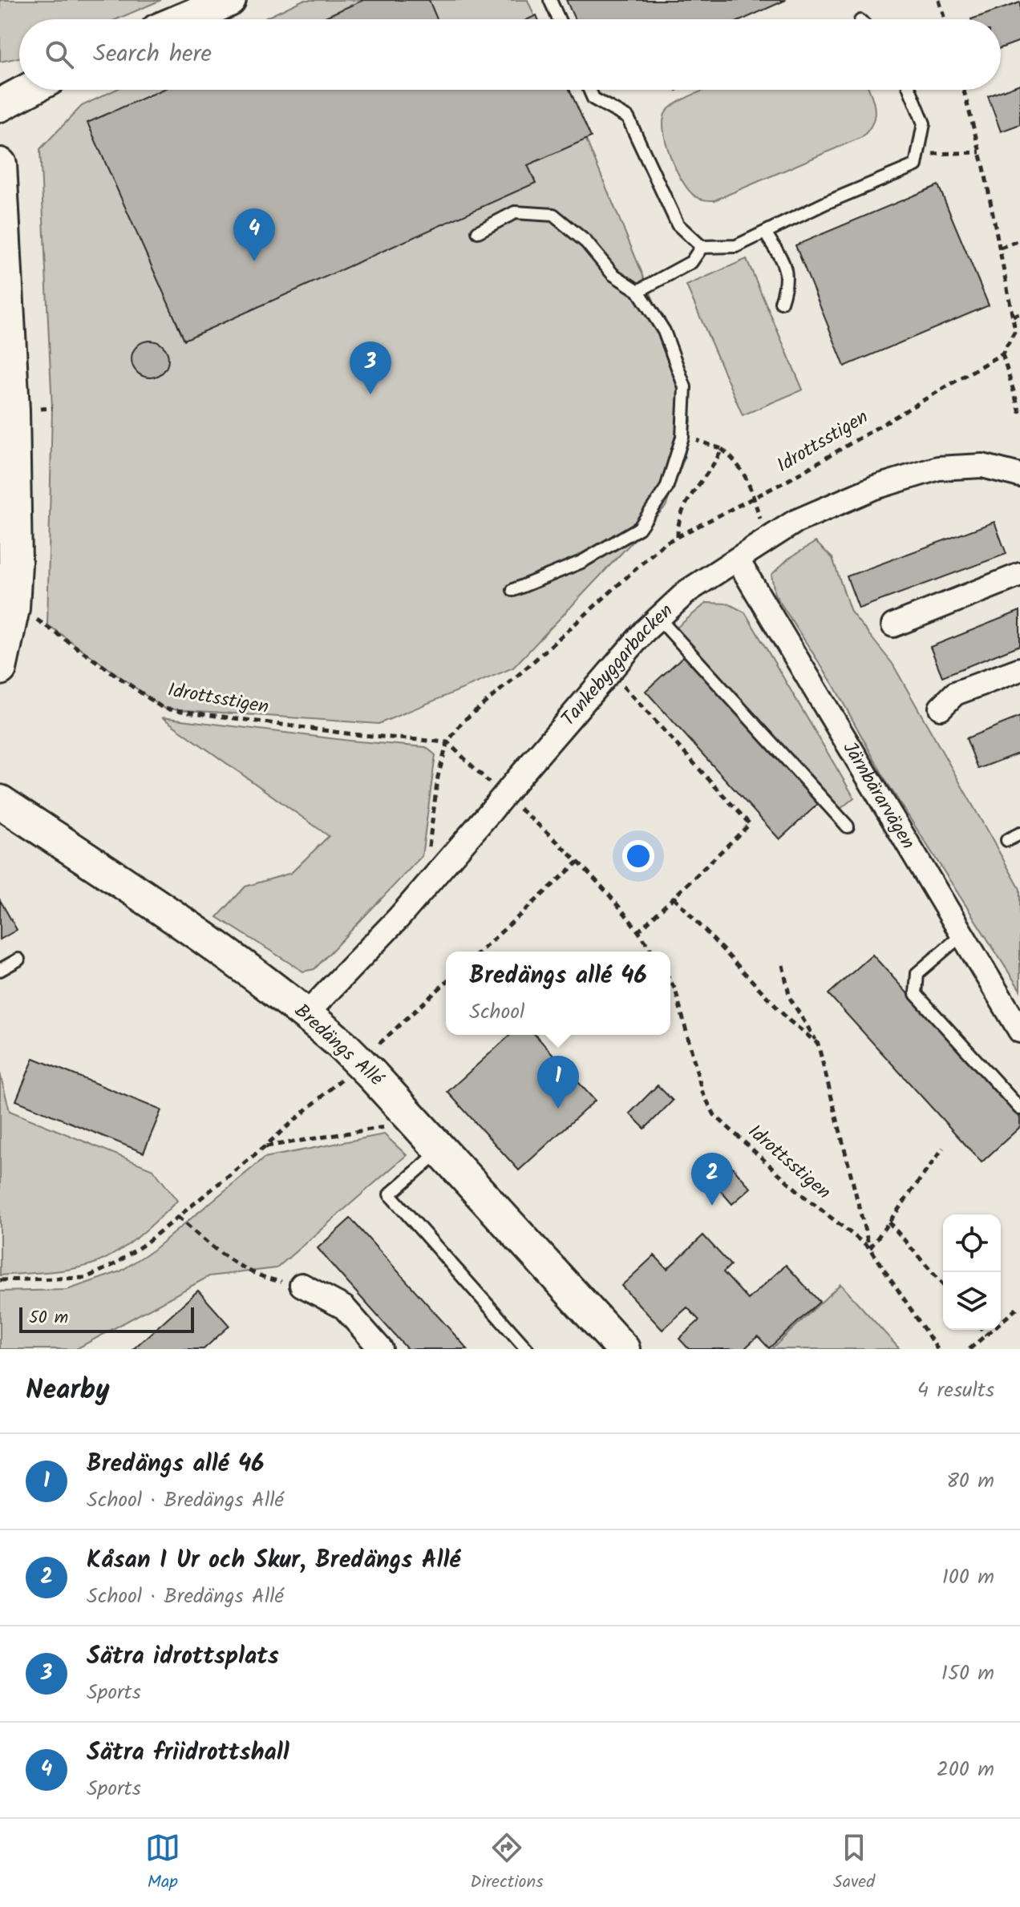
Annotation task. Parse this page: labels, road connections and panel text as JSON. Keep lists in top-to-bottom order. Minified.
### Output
{"streets":{"street":["Tankebyggarbacken","Järnbärarvägen","Bredängs Allé"],"path":["Idrottsstigen"]},"crossings":[["Tankebyggarbacken","Järnbärarvägen"],["Tankebyggarbacken","Bredängs Allé"]],"scale_bar":"50 m","page":{"search":"Search here","pins":["4","3","1","2"],"popup":["Bredängs allé 46","School"],"scale":"50 m","heading":["Nearby","4 results"],"list":[{"mark":"1","name":"Bredängs allé 46","note":"School · Bredängs Allé","value":"80 m"},{"mark":"2","name":"Kåsan I Ur och Skur, Bredängs Allé","note":"School · Bredängs Allé","value":"100 m"},{"mark":"3","name":"Sätra idrottsplats","note":"Sports","value":"150 m"},{"mark":"4","name":"Sätra friidrottshall","note":"Sports","value":"200 m"}],"nav":["Map","Directions","Saved"]}}
